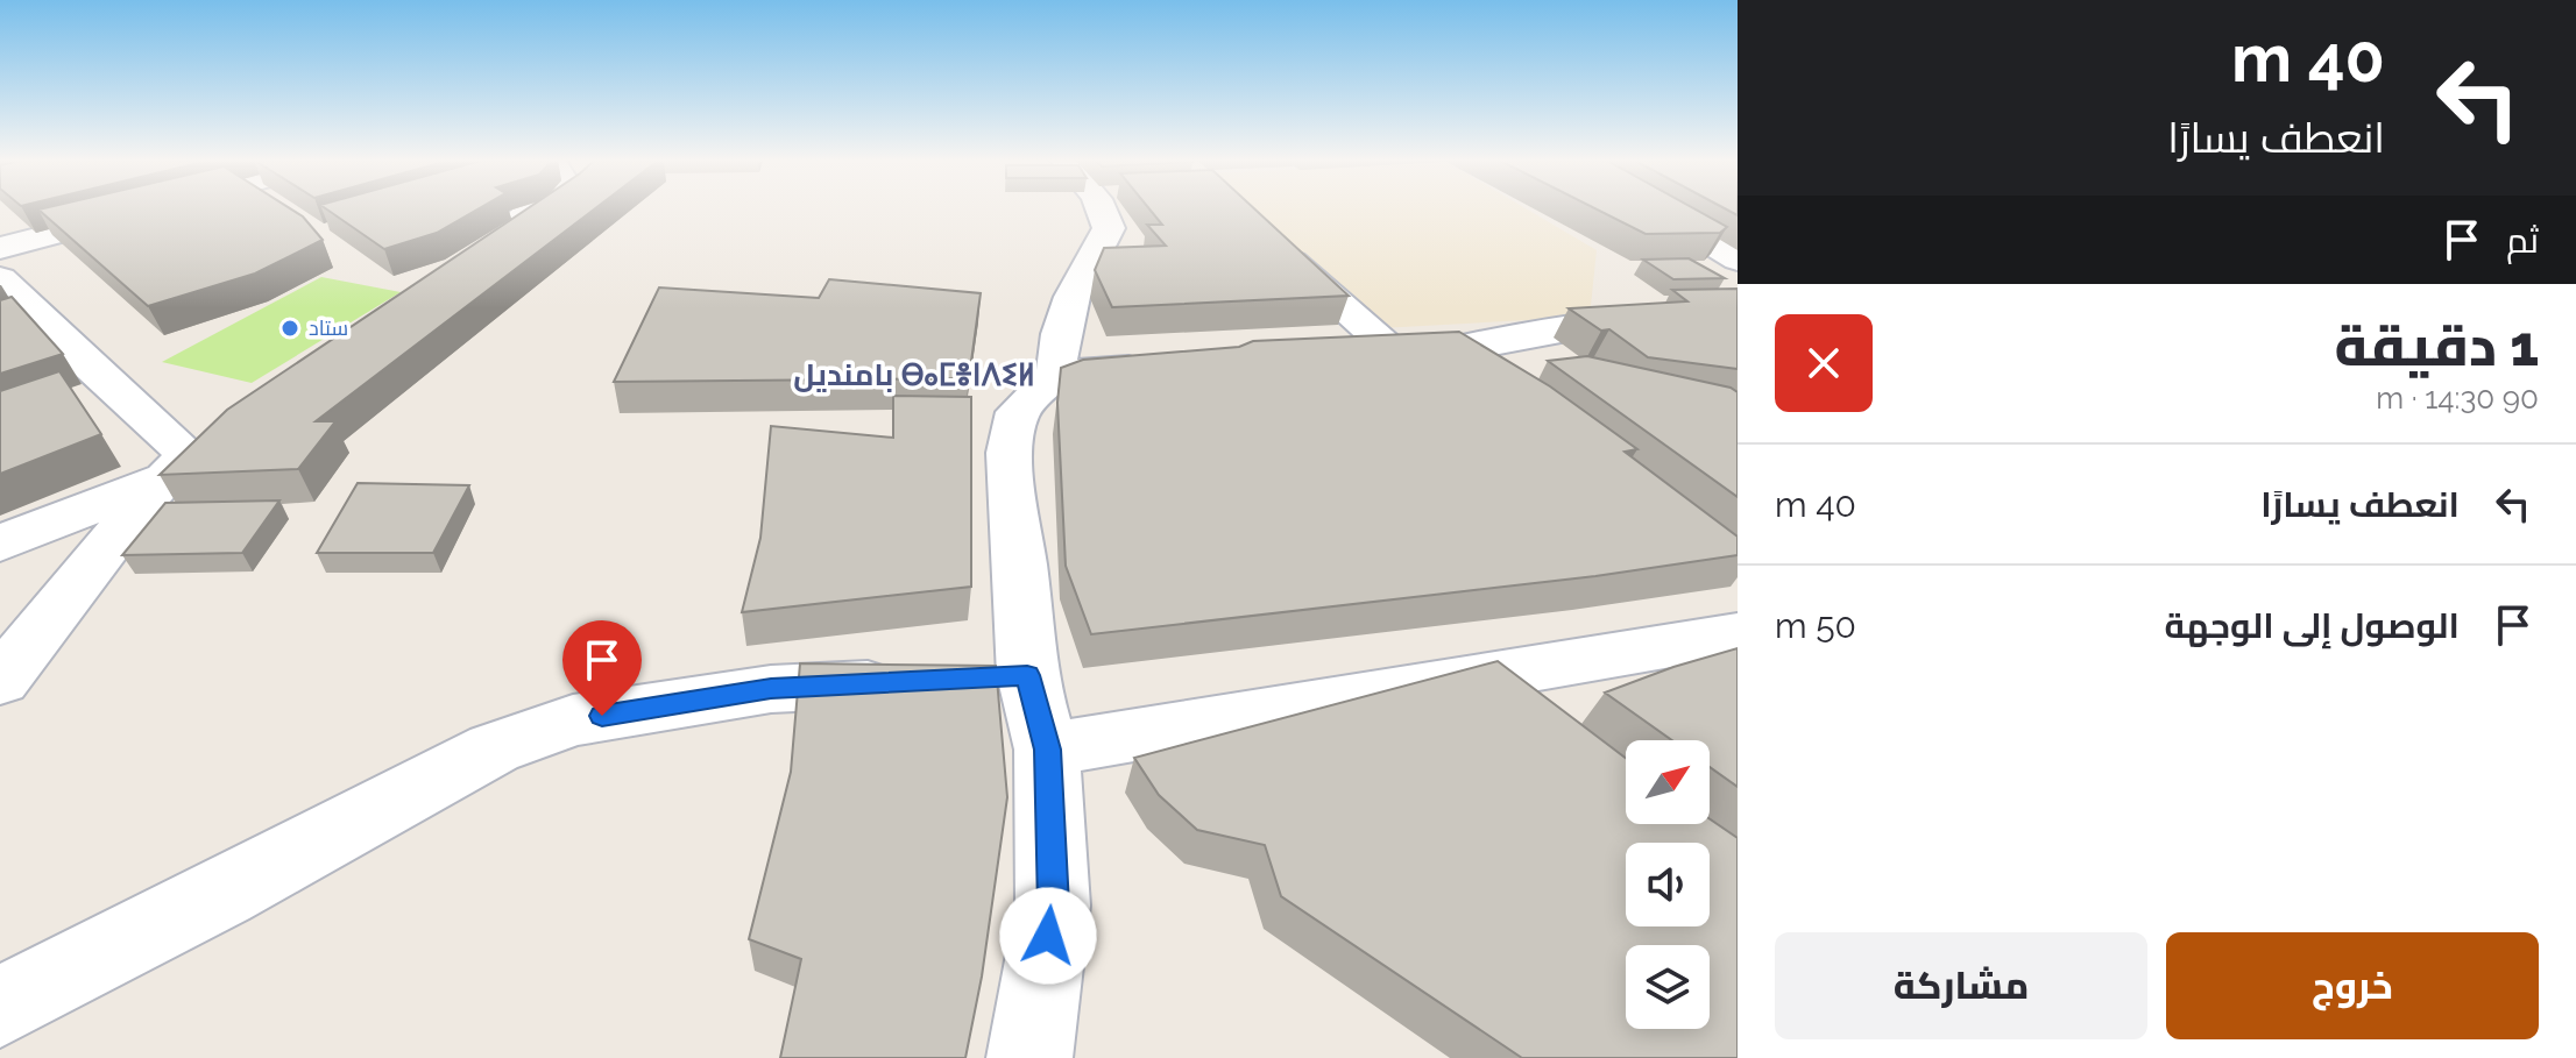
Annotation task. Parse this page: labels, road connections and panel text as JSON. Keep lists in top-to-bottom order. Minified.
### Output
{"districts":["بامنديل ⴱⴰⵎⴻⵏⴷⵉⵍ"],"places":["ستاد"],"north":"top right","page":{"turn":["40 m","انعطف يسارًا"],"then":"ثم","heading":["1 دقيقة","90 m · 14:30"],"list":[{"name":"انعطف يسارًا","value":"40 m"},{"name":"الوصول إلى الوجهة","value":"50 m"}],"buttons":["خروج","مشاركة"]}}
